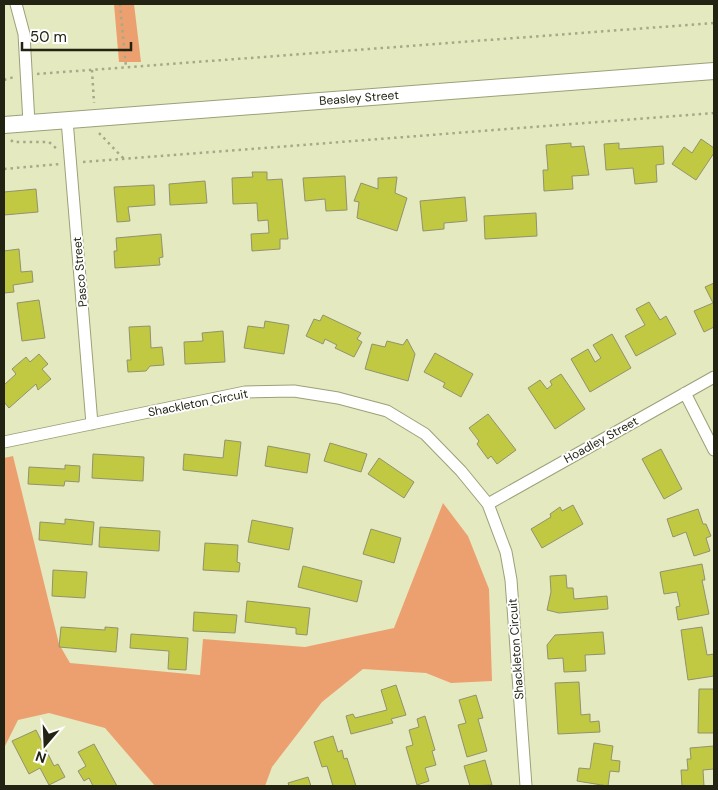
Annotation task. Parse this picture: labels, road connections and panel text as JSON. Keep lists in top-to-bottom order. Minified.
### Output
{"streets":{"main road":["Beasley Street"],"street":["Pasco Street","Shackleton Circuit","Hoadley Street"]},"crossings":[["Beasley Street","Pasco Street"],["Pasco Street","Shackleton Circuit"],["Shackleton Circuit","Hoadley Street"]],"scale_bar":"50 m","north":"bottom"}
